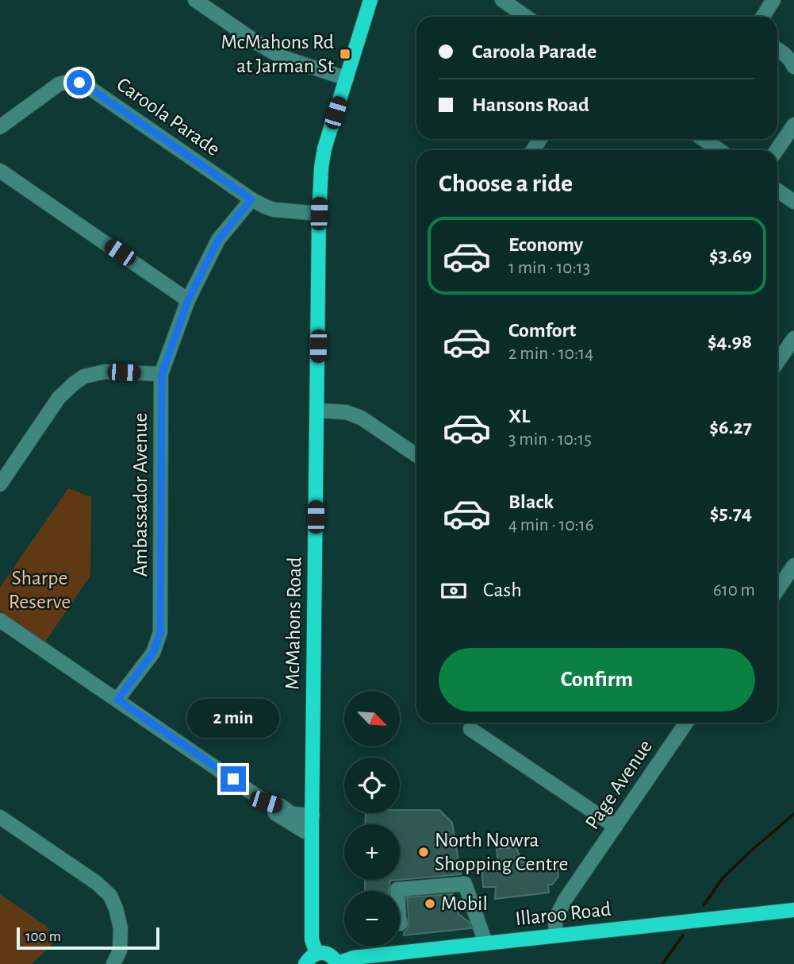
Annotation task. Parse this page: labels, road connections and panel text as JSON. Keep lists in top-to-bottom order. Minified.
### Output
{"streets":{"main road":["McMahons Road","Illaroo Road"],"street":["Caroola Parade","Ambassador Avenue","Page Avenue"]},"crossings":[["Caroola Parade","Ambassador Avenue"],["Caroola Parade","McMahons Road"],["Page Avenue","Illaroo Road"]],"parks":["Sharpe Reserve"],"places":{"transit":["McMahons Rd at Jarman St"],"other":["North Nowra Shopping Centre","Mobil"]},"scale_bar":"100 m","north":"bottom right","page":{"banner":["Caroola Parade","Hansons Road"],"heading":"Choose a ride","list":[{"name":"Economy","note":"1 min · 10:13","value":"$3.69"},{"name":"Comfort","note":"2 min · 10:14","value":"$4.98"},{"name":"XL","note":"3 min · 10:15","value":"$6.27"},{"name":"Black","note":"4 min · 10:16","value":"$5.74"}],"pay":["Cash","610 m"],"buttons":"Confirm","map_buttons":["+","−"],"bubble":"2 min","scale":"100 m"}}
